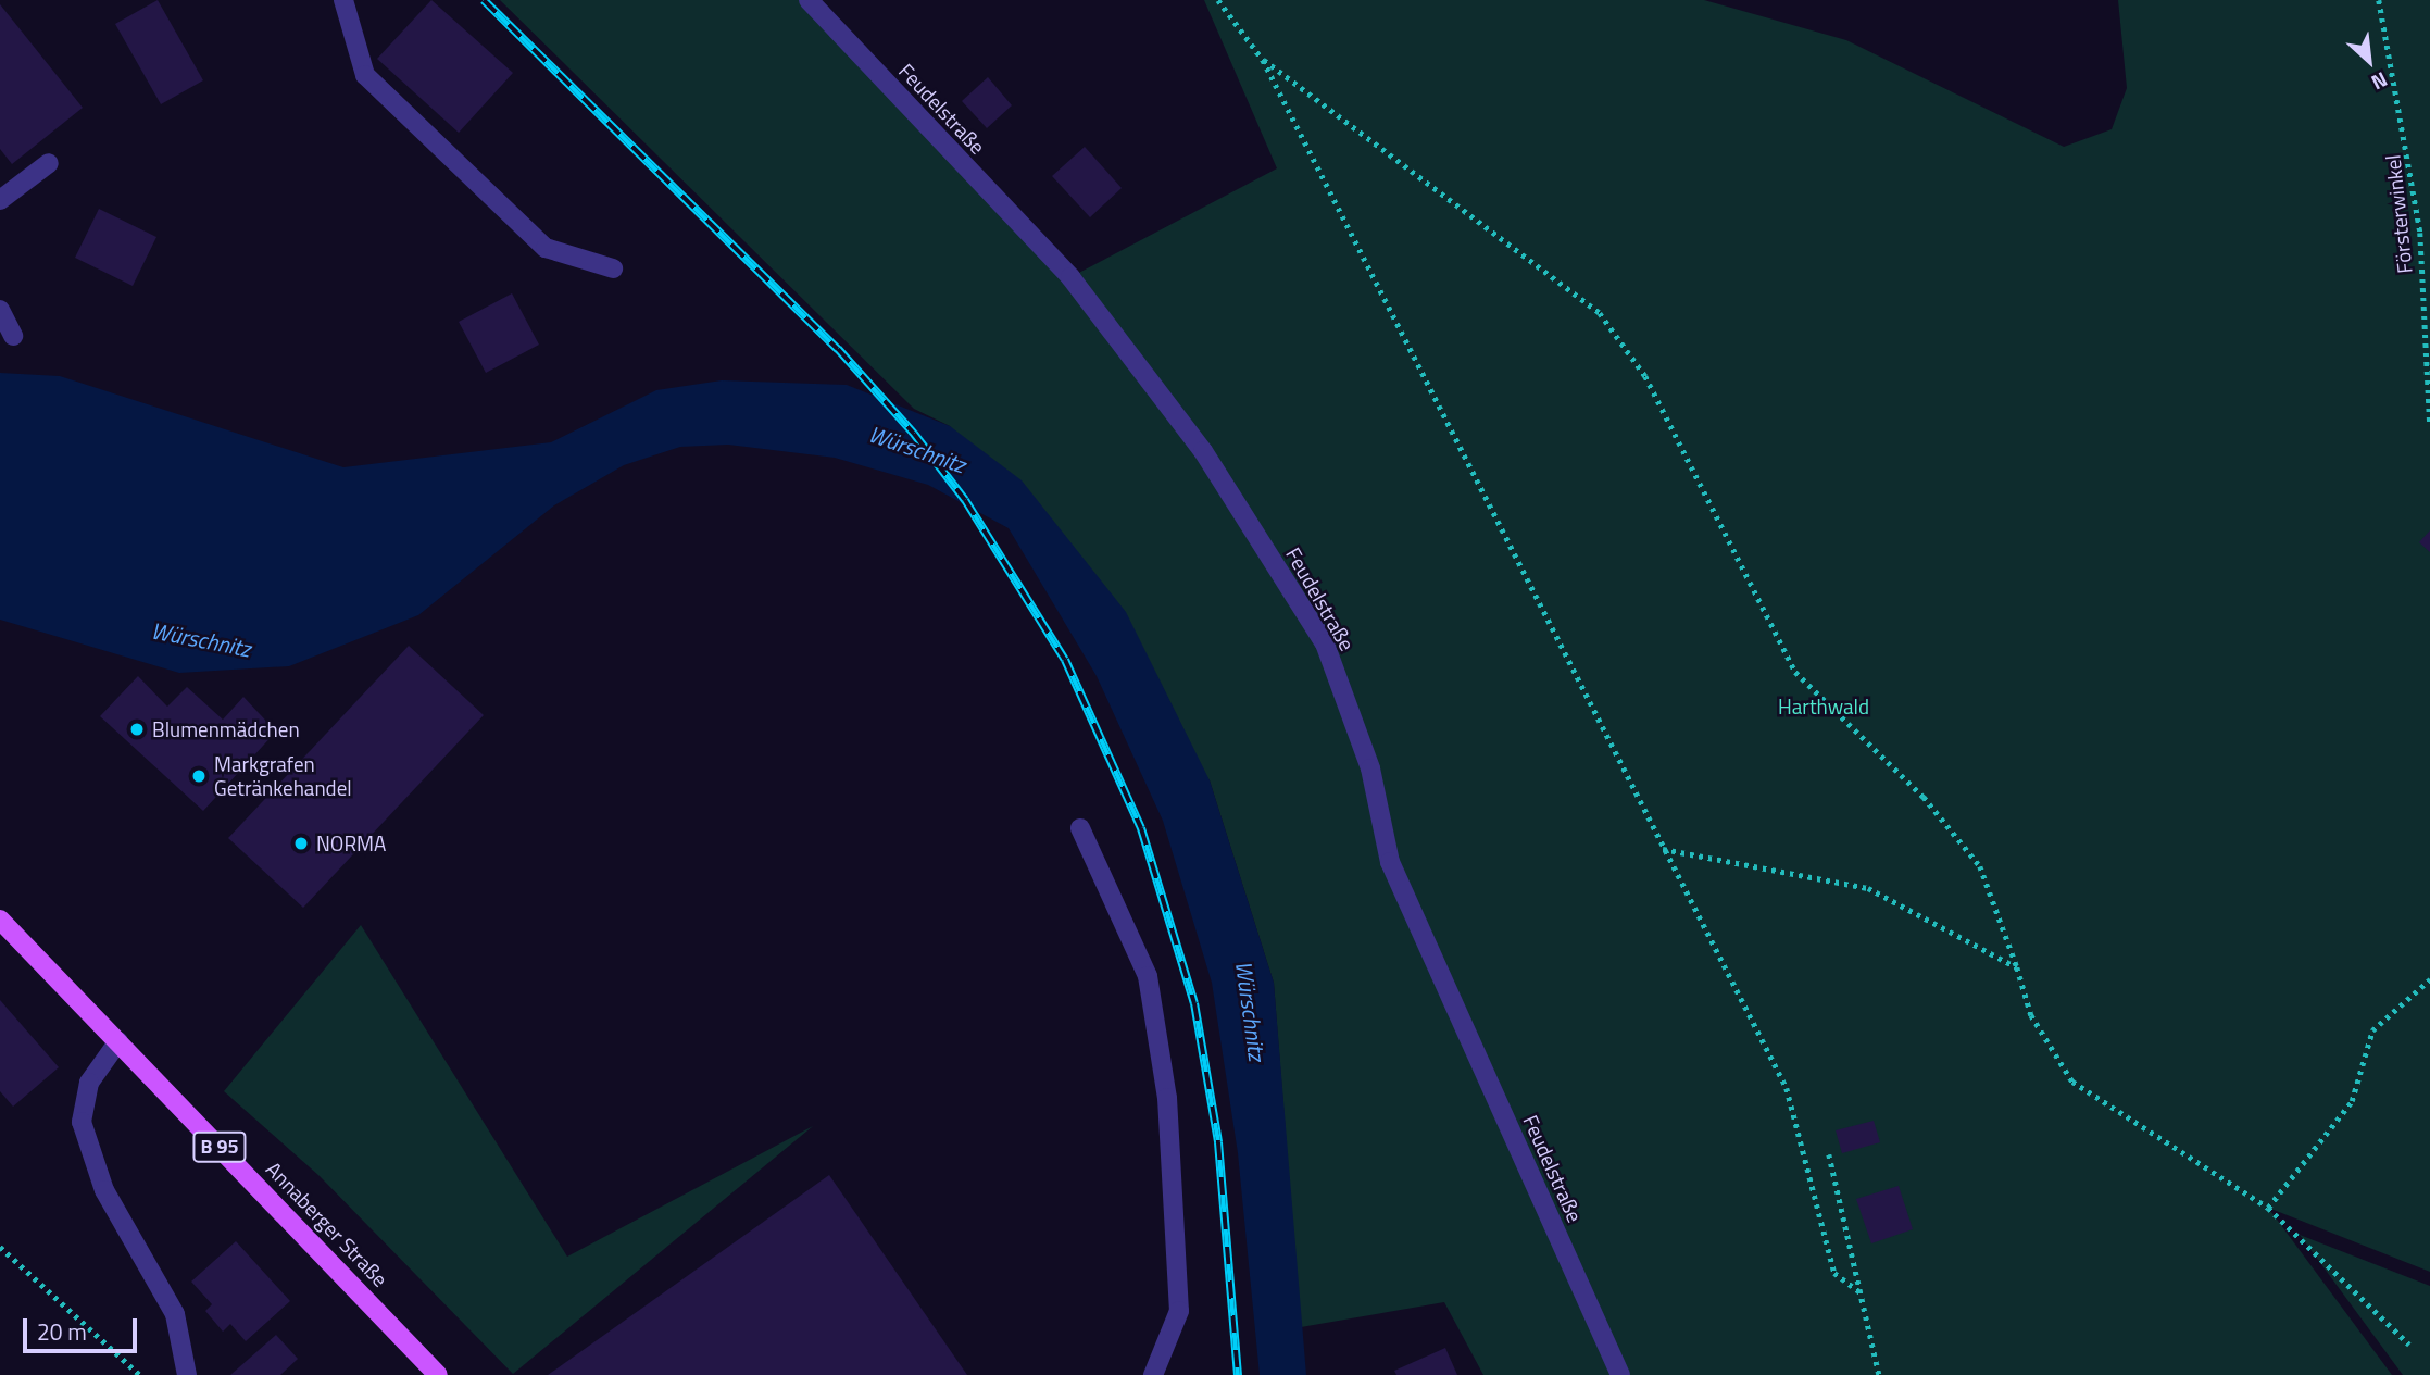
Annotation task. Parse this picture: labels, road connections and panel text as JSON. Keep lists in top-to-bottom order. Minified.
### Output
{"streets":{"main road":["B 95","Annaberger Straße"],"street":["Feudelstraße"],"path":["Försterwinkel"]},"water":["Würschnitz"],"parks":["Harthwald"],"places":["Blumenmädchen","Markgrafen Getränkehandel","NORMA"],"scale_bar":"20 m","north":"bottom right"}
